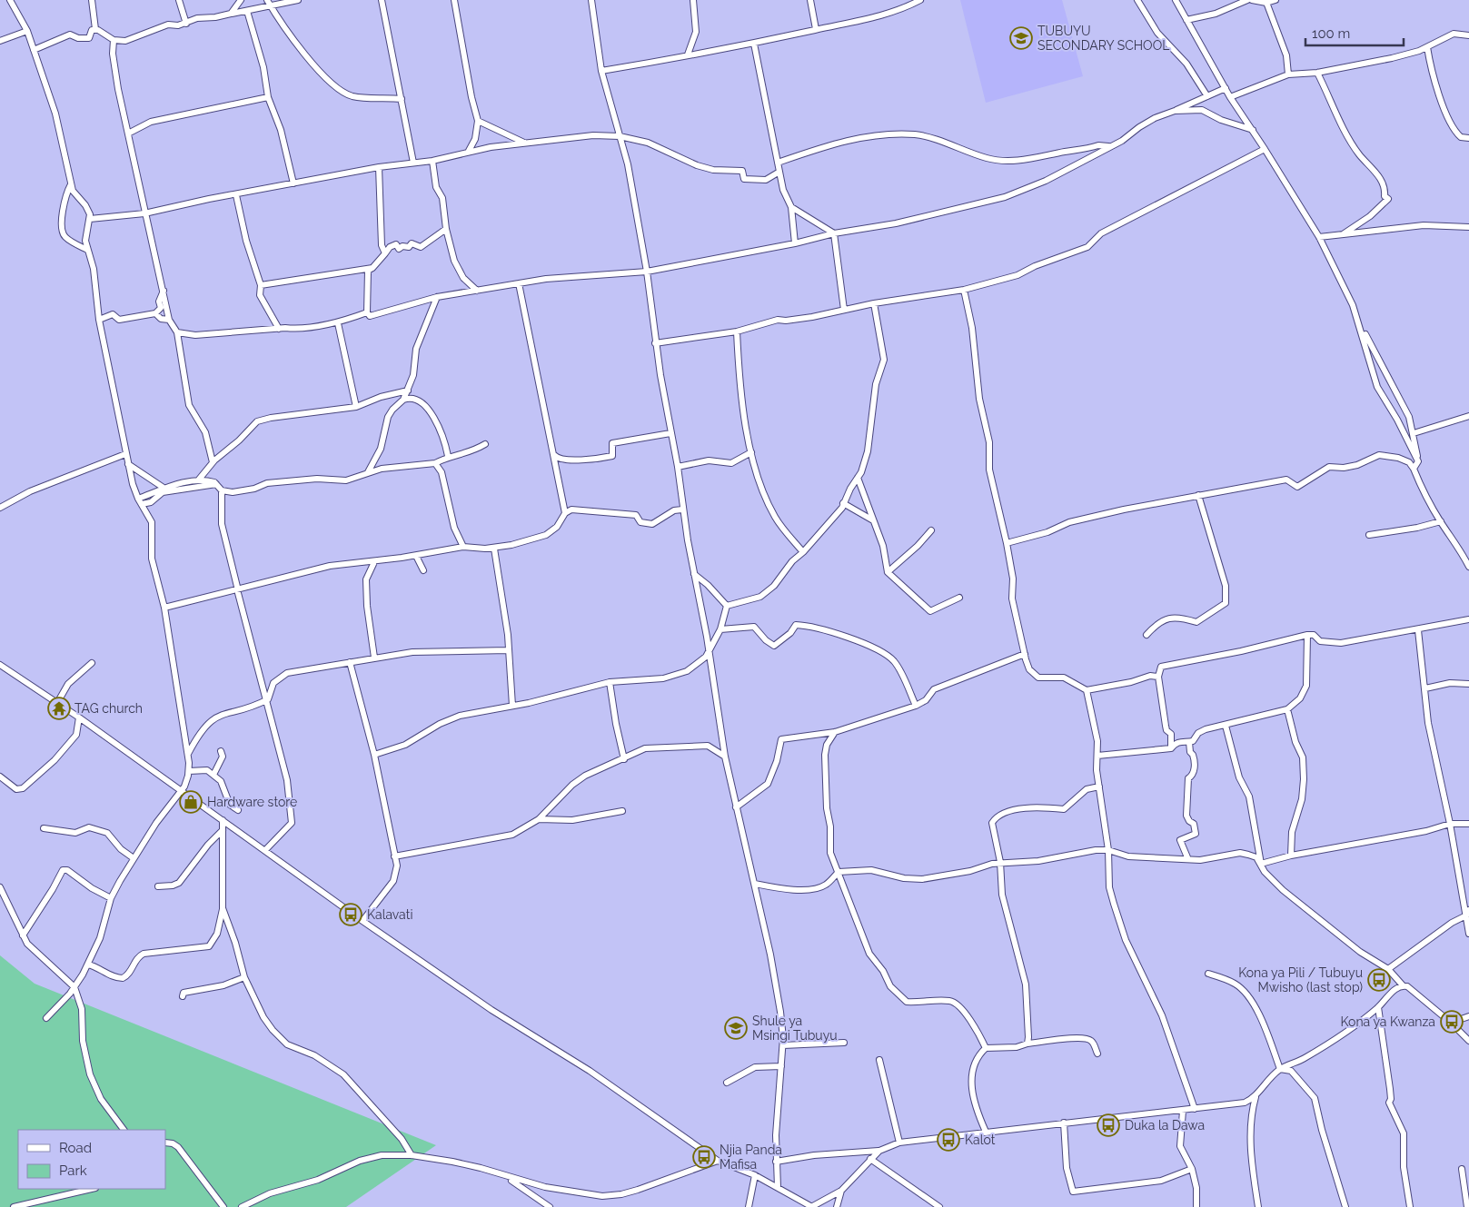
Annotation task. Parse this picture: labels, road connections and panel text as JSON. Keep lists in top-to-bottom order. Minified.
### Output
{"places":{"school or university":["TUBUYU SECONDARY SCHOOL","Shule ya Msingi Tubuyu"],"temple":["TAG church"],"shop":["Hardware store"],"bus stop":["Kalavati","Kona ya Pili / Tubuyu Mwisho (last stop)","Kona ya Kwanza","Duka la Dawa","Kalot","Njia Panda Mafisa"]},"legend":["Road","Park"],"scale_bar":"100 m"}
